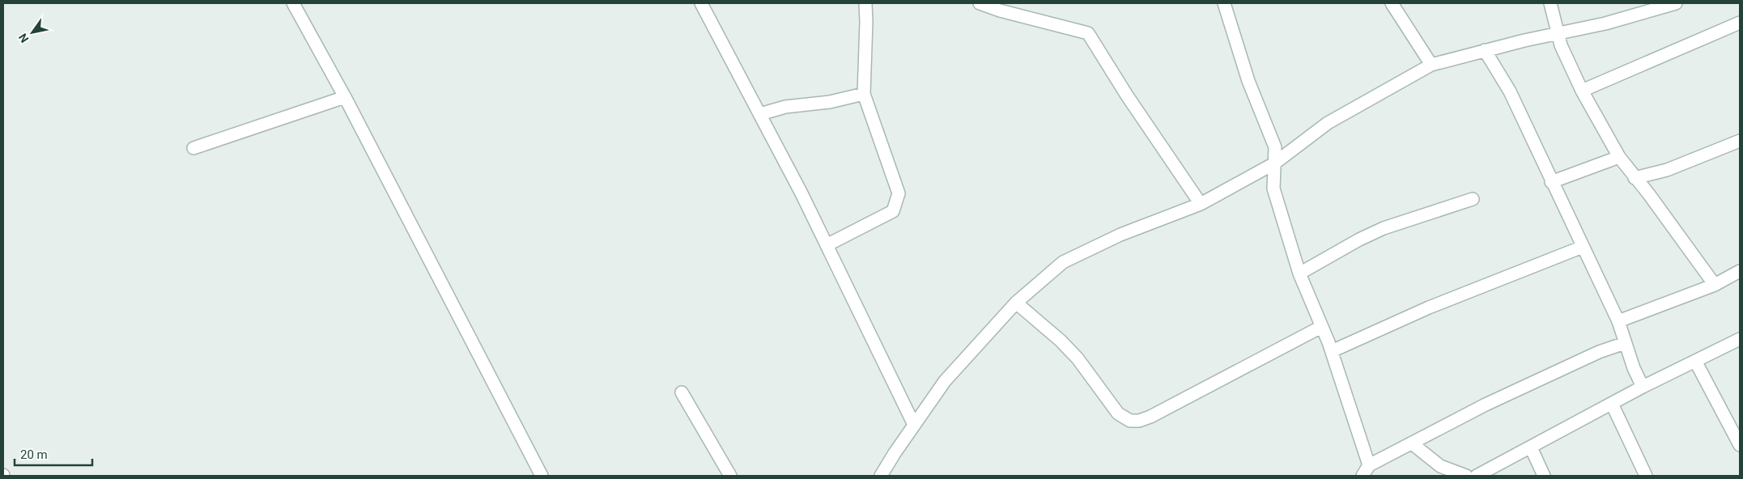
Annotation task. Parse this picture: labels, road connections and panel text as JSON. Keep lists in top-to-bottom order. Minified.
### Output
{"scale_bar":"20 m","north":"bottom left"}
